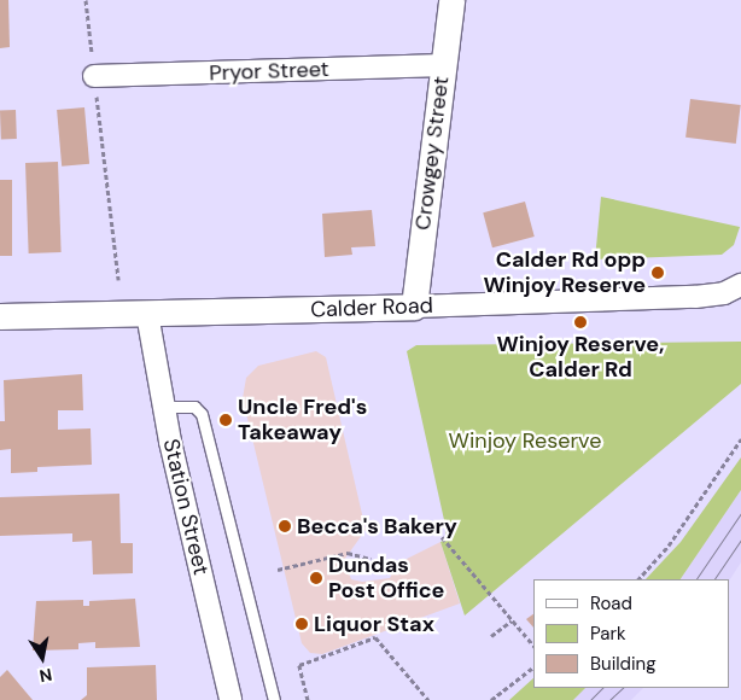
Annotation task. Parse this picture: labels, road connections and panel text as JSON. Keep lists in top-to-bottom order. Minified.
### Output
{"streets":{"street":["Pryor Street","Crowgey Street","Calder Road","Station Street"]},"crossings":[["Pryor Street","Crowgey Street"],["Crowgey Street","Calder Road"],["Calder Road","Station Street"]],"parks":["Winjoy Reserve"],"places":["Calder Rd opp Winjoy Reserve","Winjoy Reserve, Calder Rd","Uncle Fred's Takeaway","Becca's Bakery","Dundas Post Office","Liquor Stax"],"legend":["Road","Park","Building"],"north":"bottom"}
